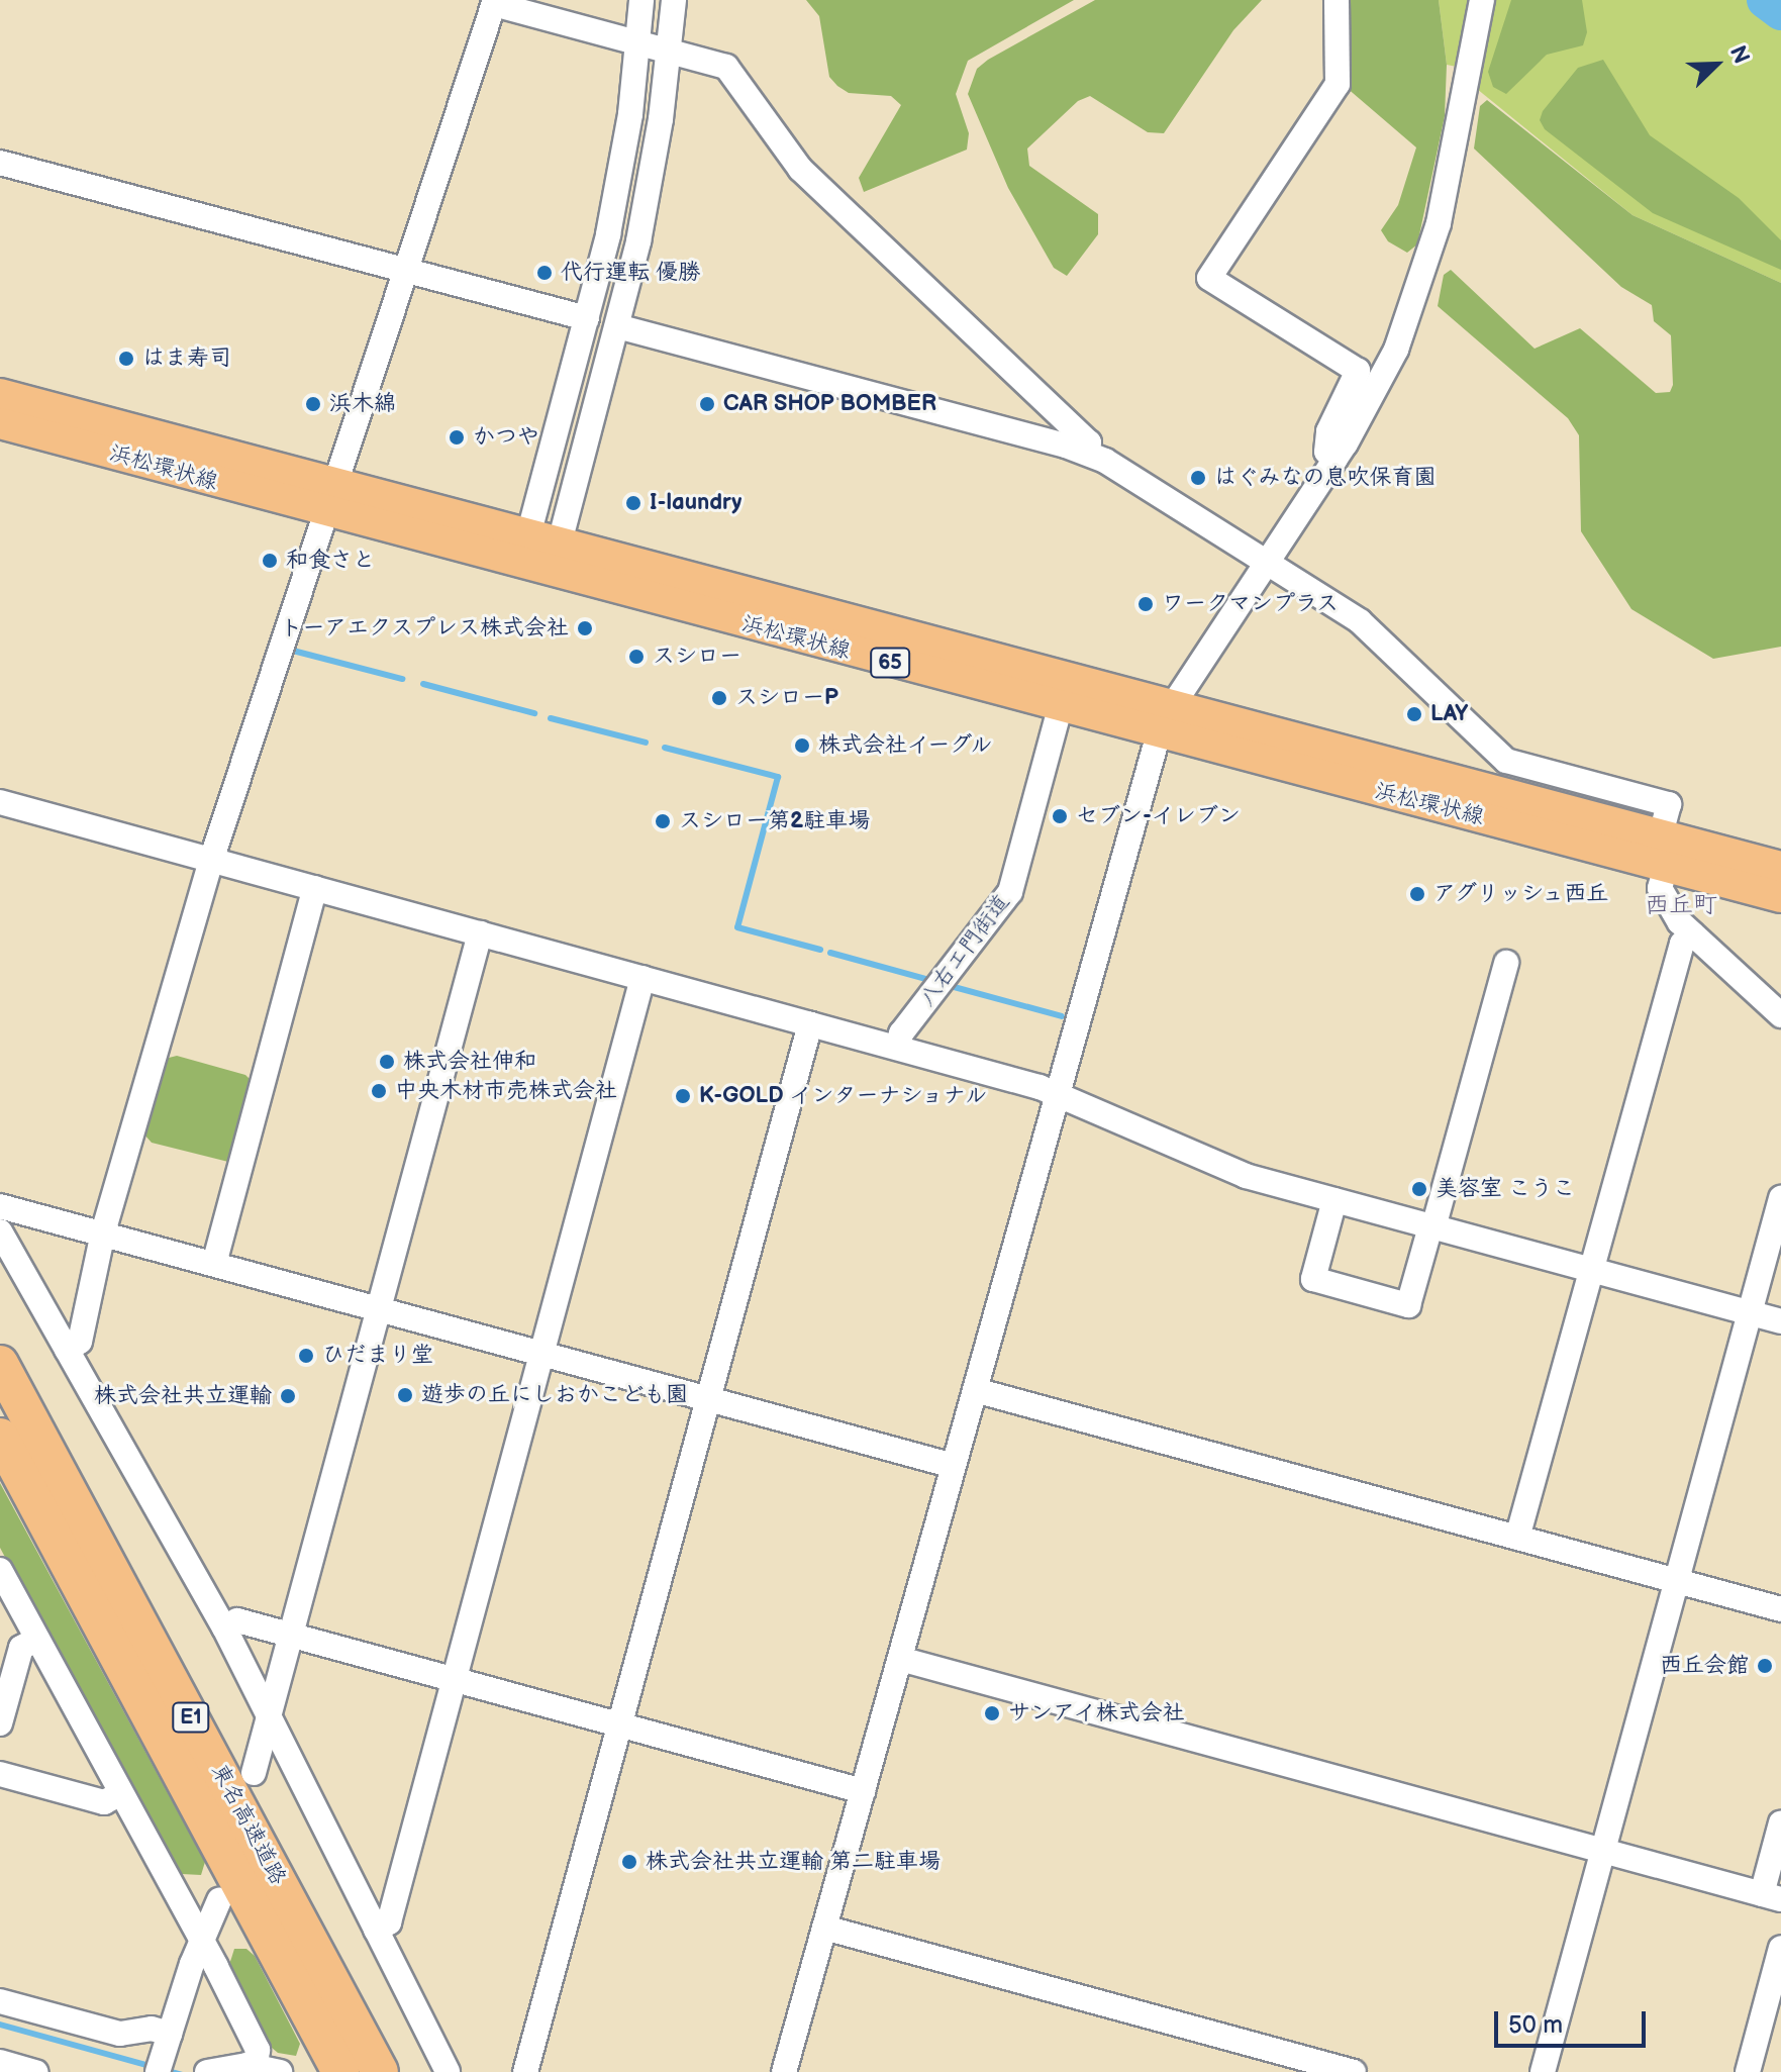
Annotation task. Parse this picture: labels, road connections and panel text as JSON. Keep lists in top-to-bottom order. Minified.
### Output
{"streets":{"highway":["E1","東名高速道路"],"main road":["浜松環状線","65"],"street":["八右エ門街道"]},"crossings":[["浜松環状線","八右エ門街道"]],"districts":["西丘町"],"places":["代行運転 優勝","はま寿司","浜木綿","CAR SHOP BOMBER","かつや","はぐみなの息吹保育園","I-laundry","和食さと","ワークマンプラス","トーアエクスプレス株式会社","スシロー","スシローP","LAY","株式会社イーグル","セブン-イレブン","スシロー第2駐車場","アグリッシュ西丘","株式会社伸和","中央木材市売株式会社","K-GOLD インターナショナル","美容室 こうこ","ひだまり堂","遊歩の丘にしおかこども園","株式会社共立運輸","西丘会館","サンアイ株式会社","株式会社共立運輸 第二駐車場"],"scale_bar":"50 m","north":"top right"}
